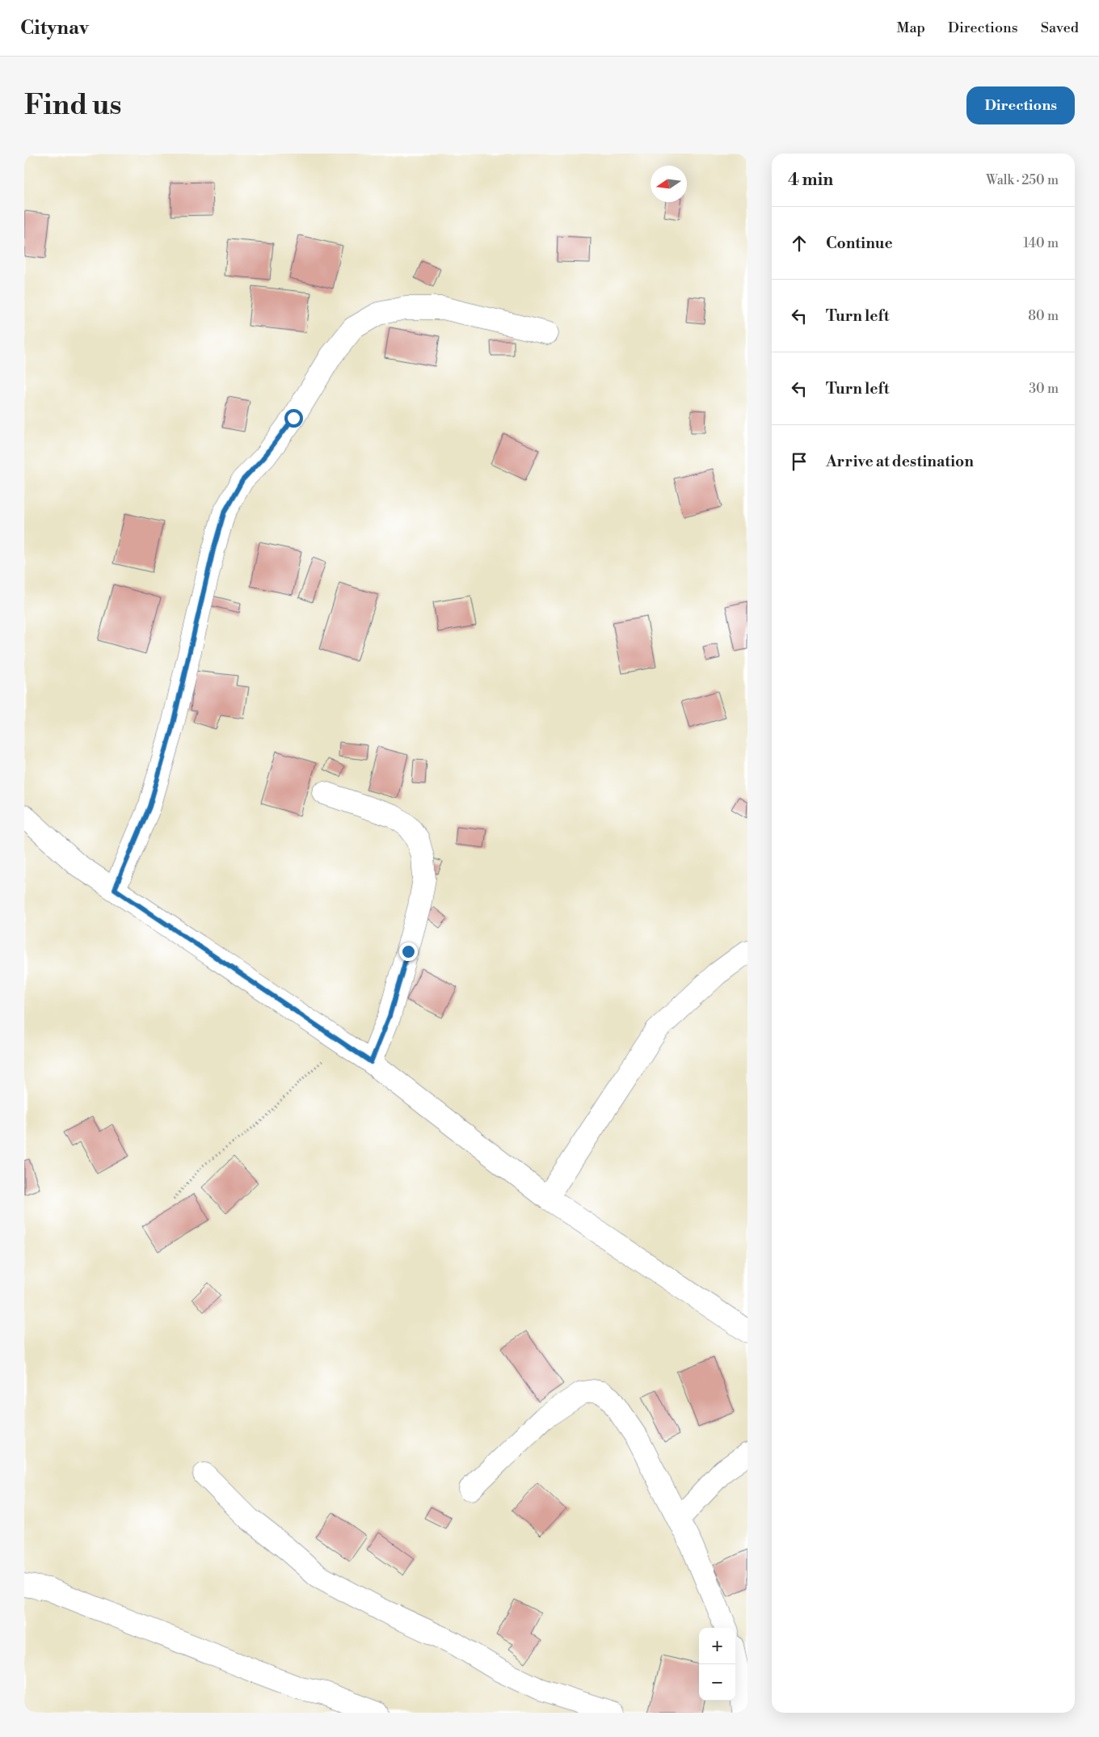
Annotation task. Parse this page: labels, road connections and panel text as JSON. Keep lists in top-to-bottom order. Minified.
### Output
{"north":"left","page":{"header":"Citynav","nav":["Map","Directions","Saved"],"buttons":"Directions","title":"Find us","heading":["4 min","Walk · 250 m"],"list":[["Continue","140 m"],["Turn left","80 m"],["Turn left","30 m"],"Arrive at destination"],"map_buttons":["+","−"]}}
